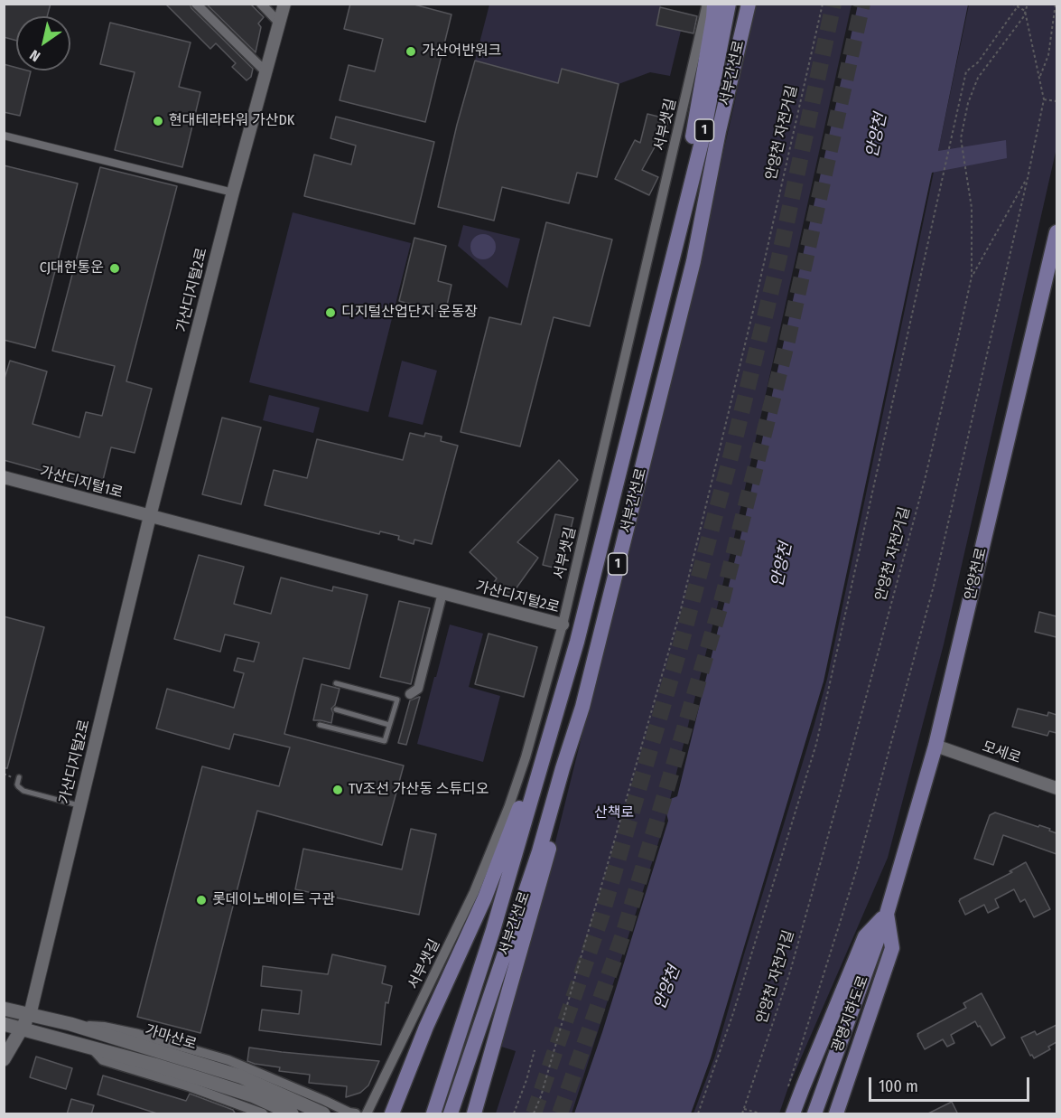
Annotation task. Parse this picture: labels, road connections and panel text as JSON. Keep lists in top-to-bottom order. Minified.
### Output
{"streets":{"main road":["서부간선로","1","안양천로","광명지하도로","가마산로"],"street":["서부샛길","가산디지털2로","가산디지털1로","모세로"],"path":["안양천 자전거길"]},"crossings":[["서부샛길","가산디지털2로"],["가산디지털2로","가산디지털1로"],["가산디지털2로","가마산로"],["안양천로","모세로"],["안양천로","광명지하도로"]],"water":["안양천"],"parks":["산책로"],"places":["가산어반워크","현대테라타워 가산DK","CJ대한통운","디지털산업단지 운동장","TV조선 가산동 스튜디오","롯데이노베이트 구관"],"scale_bar":"100 m","north":"bottom left"}
